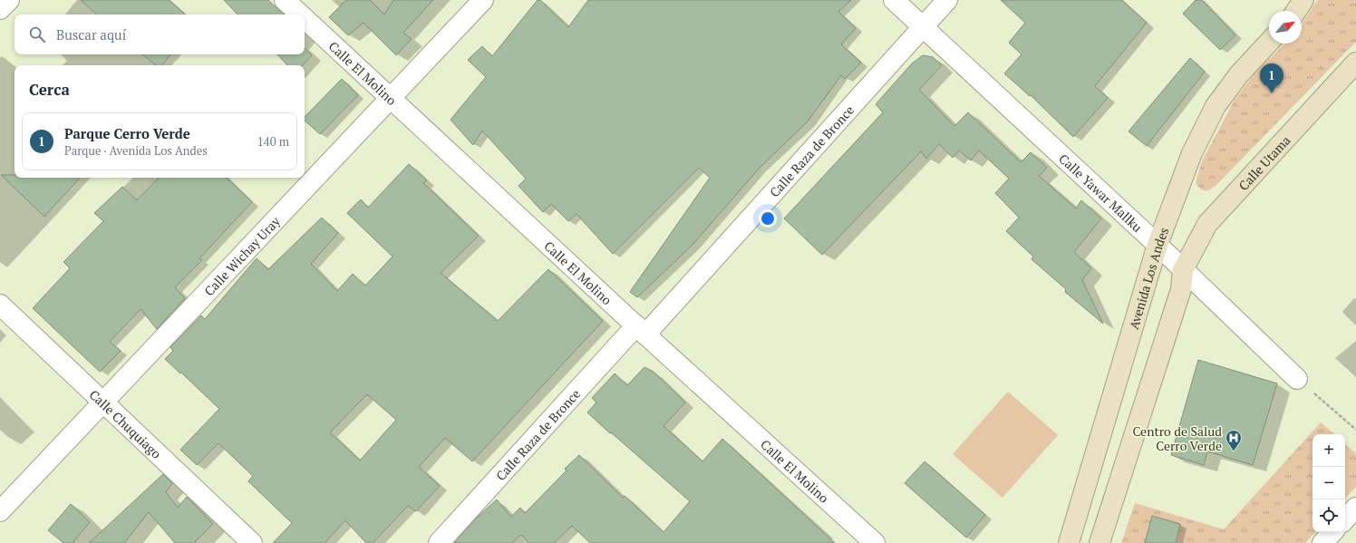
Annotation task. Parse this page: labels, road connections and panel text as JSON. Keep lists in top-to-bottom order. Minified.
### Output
{"streets":{"street":["Calle El Molino","Calle Raza de Bronce","Calle Utama","Calle Yawar Mallku","Calle Wichay Uray","Avenida Los Andes","Calle Chuquiago"]},"crossings":[["Calle El Molino","Calle Raza de Bronce"],["Calle El Molino","Calle Wichay Uray"],["Calle Raza de Bronce","Calle Yawar Mallku"],["Calle Utama","Calle Yawar Mallku"],["Calle Yawar Mallku","Avenida Los Andes"],["Calle Wichay Uray","Calle Chuquiago"]],"places":{"hospital":["Centro de Salud Cerro Verde"]},"north":"top right","page":{"search":"Buscar aquí","pins":"1","heading":"Cerca","list":[{"mark":"1","name":"Parque Cerro Verde","note":"Parque · Avenida Los Andes","value":"140 m"}],"map_buttons":["+","−"]}}
